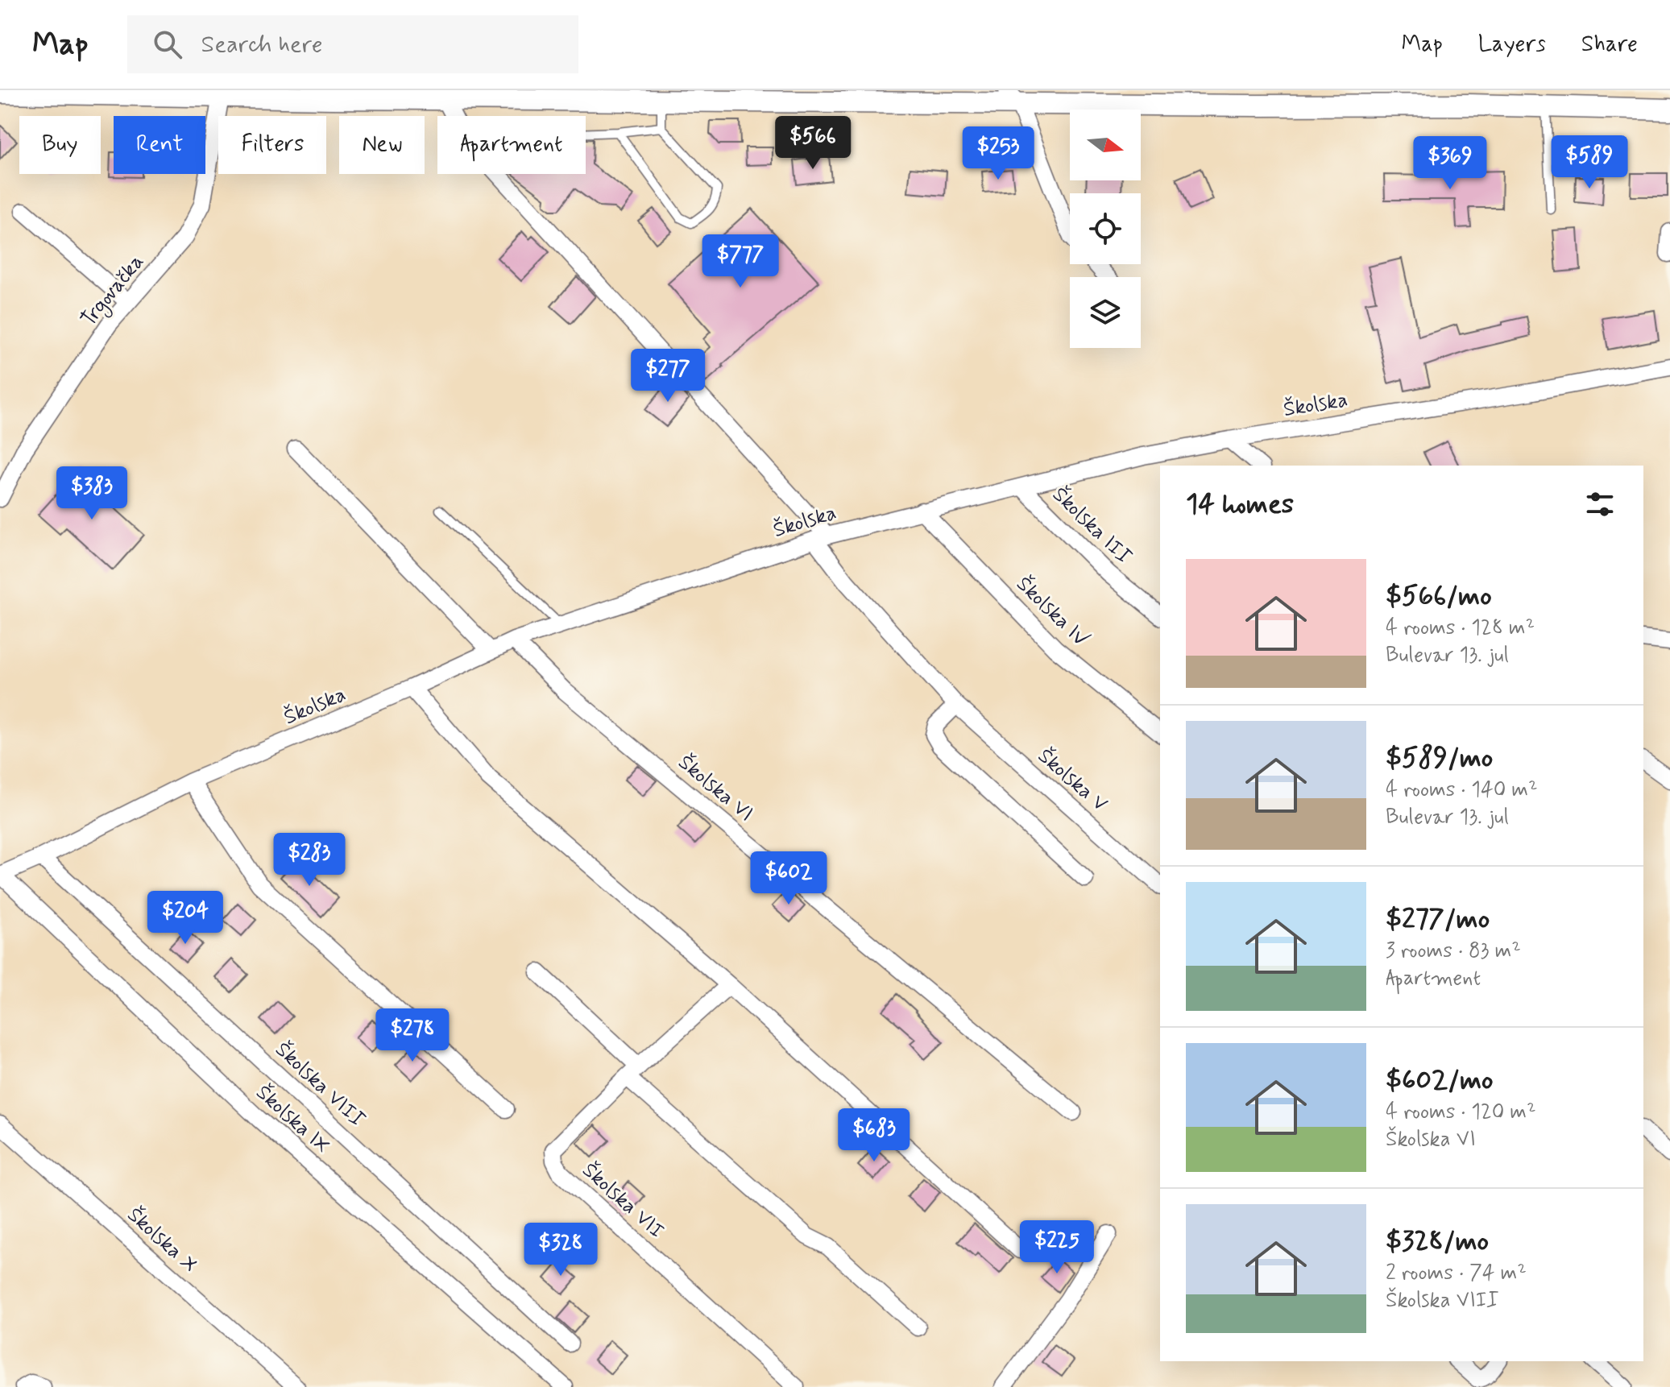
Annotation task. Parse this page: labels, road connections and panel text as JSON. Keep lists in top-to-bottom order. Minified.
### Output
{"streets":{"street":["Trgovačka","Školska","Školska III","Školska IV","Školska V","Školska VI","Školska VIII","Školska IX","Školska VII","Školska X"]},"crossings":[["Školska","Školska III"],["Školska","Školska IV"],["Školska","Školska V"],["Školska","Školska VI"],["Školska","Školska VIII"],["Školska","Školska IX"]],"north":"right","page":{"header":"Map","search":"Search here","nav":["Map","Layers","Share"],"price":["$566","$253","$589","$369","$777","$277","$383","$283","$602","$204","$278","$683","$225","$328"],"chip":["Buy","Rent","Filters","New","Apartment"],"heading":"14 homes","list":[{"name":"$566/mo","note":"4 rooms · 128 m² · Bulevar 13. jul"},{"name":"$589/mo","note":"4 rooms · 140 m² · Bulevar 13. jul"},{"name":"$277/mo","note":"3 rooms · 83 m² · Apartment"},{"name":"$602/mo","note":"4 rooms · 120 m² · Školska VI"},{"name":"$328/mo","note":"2 rooms · 74 m² · Školska VIII"}]}}
